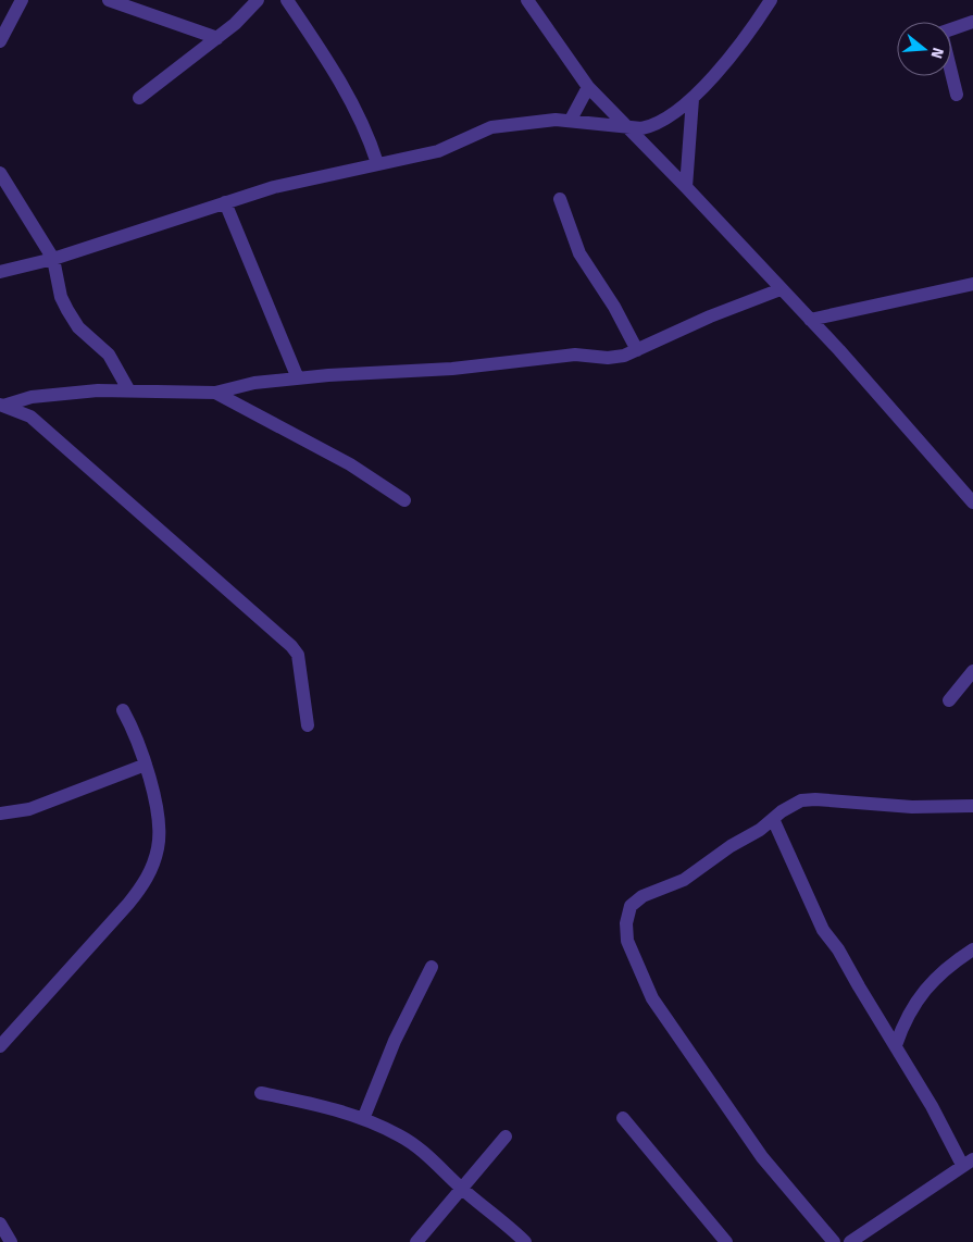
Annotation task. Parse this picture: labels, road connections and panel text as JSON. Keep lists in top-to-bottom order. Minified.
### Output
{"north":"right"}
